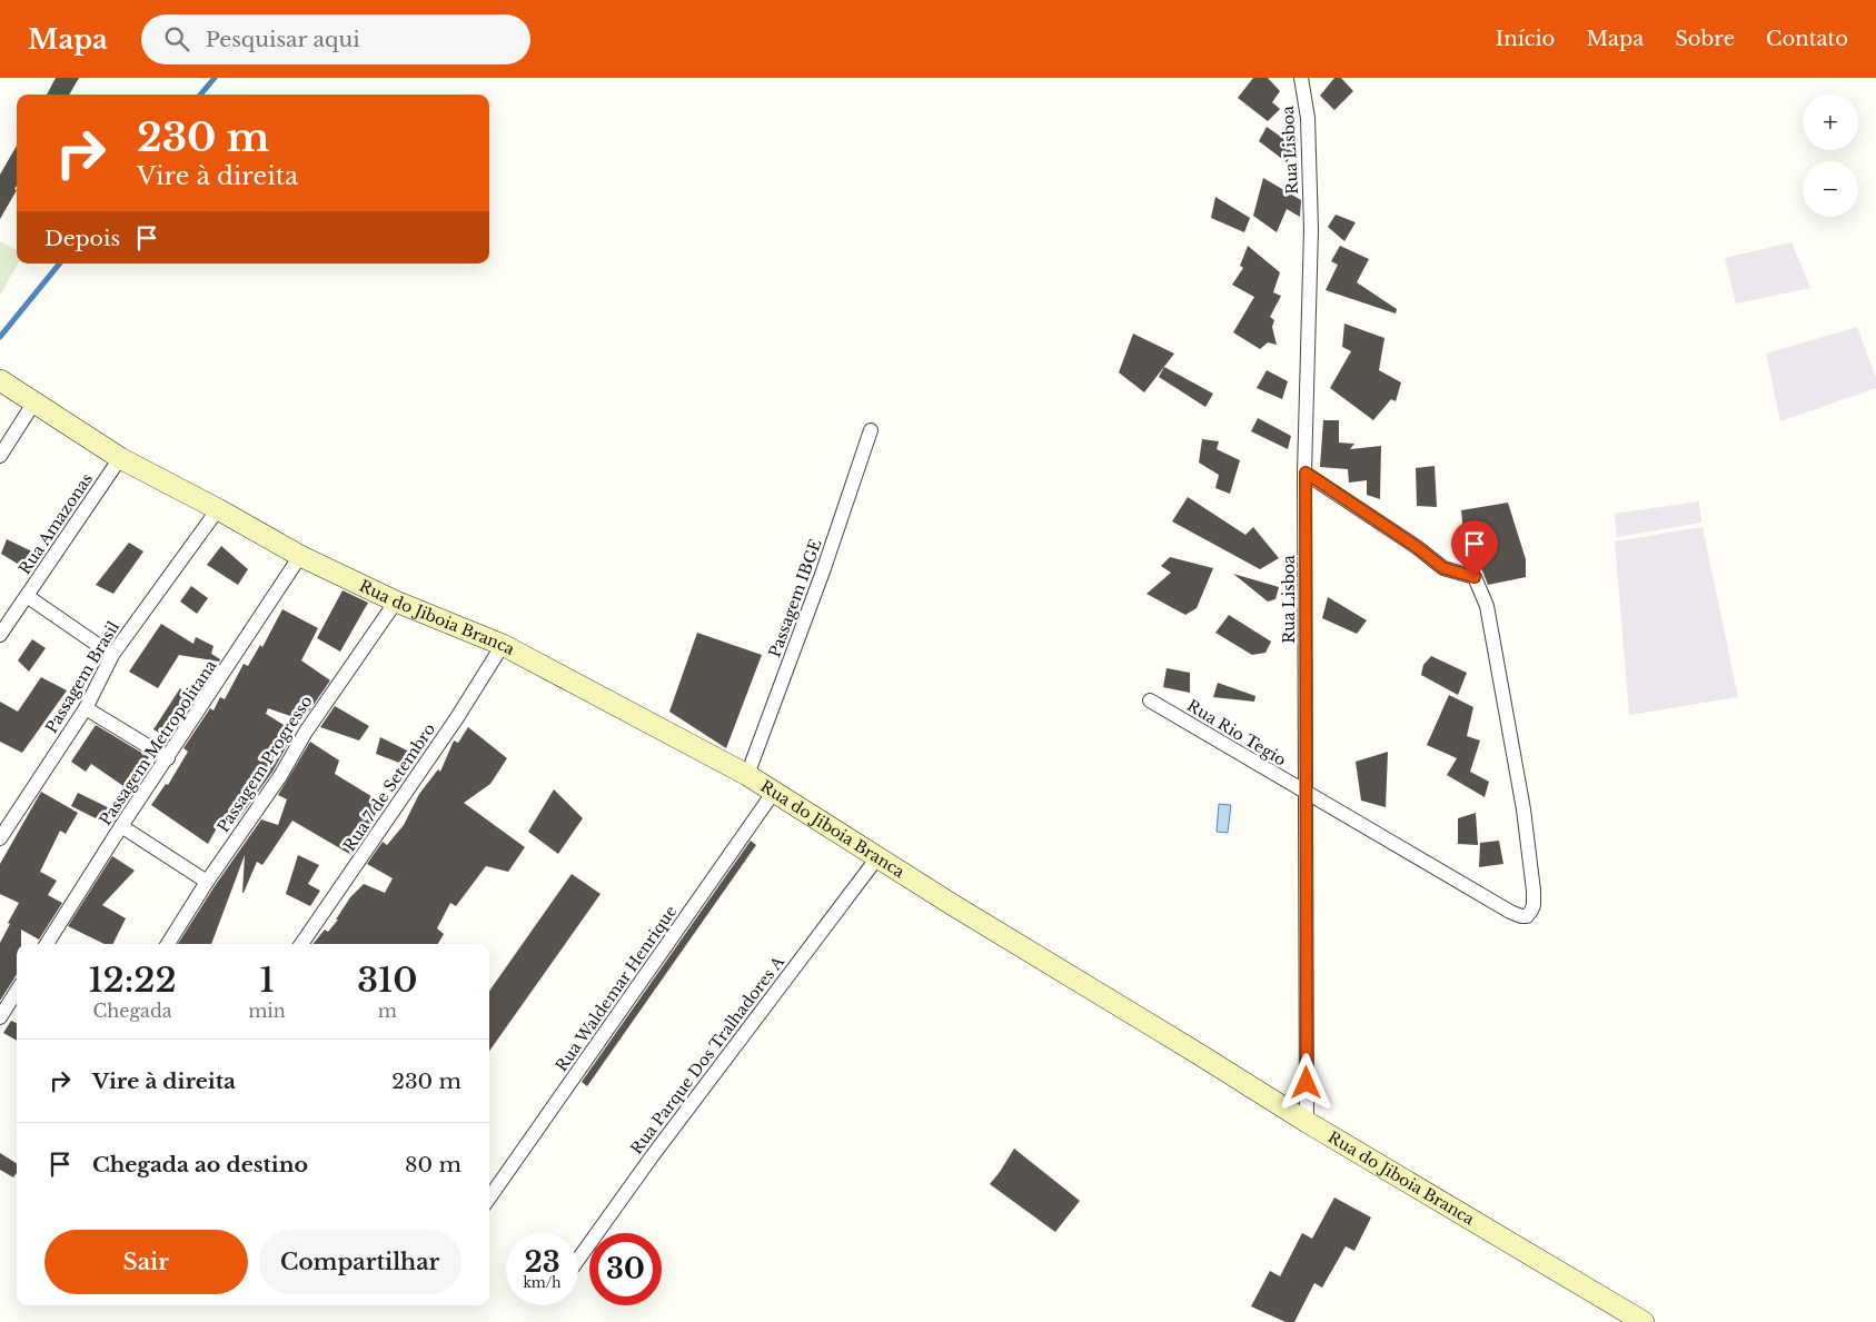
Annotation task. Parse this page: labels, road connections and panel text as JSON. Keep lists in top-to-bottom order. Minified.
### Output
{"streets":{"main road":["Rua do Jiboia Branca"],"street":["Rua Lisboa","Rua Amazonas","Passagem IBGE","Passagem Brasil","Rua Rio Tegio","Passagem Metropolitana","Passagem Progresso","Rua 7 de Setembro","Rua Waldemar Henrique","Rua Parque Dos Tralhadores A"]},"crossings":[["Rua Lisboa","Rua do Jiboia Branca"],["Rua Lisboa","Rua Rio Tegio"],["Rua Amazonas","Rua do Jiboia Branca"],["Passagem IBGE","Rua do Jiboia Branca"],["Rua do Jiboia Branca","Passagem Brasil"],["Rua do Jiboia Branca","Passagem Metropolitana"],["Rua do Jiboia Branca","Passagem Progresso"],["Rua do Jiboia Branca","Rua 7 de Setembro"],["Rua do Jiboia Branca","Rua Waldemar Henrique"],["Rua do Jiboia Branca","Rua Parque Dos Tralhadores A"]],"page":{"header":"Mapa","search":"Pesquisar aqui","nav":["Início","Mapa","Sobre","Contato"],"map_buttons":["+","−"],"turn":["230 m","Vire à direita"],"then":"Depois","eta":["12:22","Chegada","1","min","310","m"],"list":[{"name":"Vire à direita","value":"230 m"},{"name":"Chegada ao destino","value":"80 m"}],"buttons":["Sair","Compartilhar"],"speed":"23 km/h","limit":"30"}}
